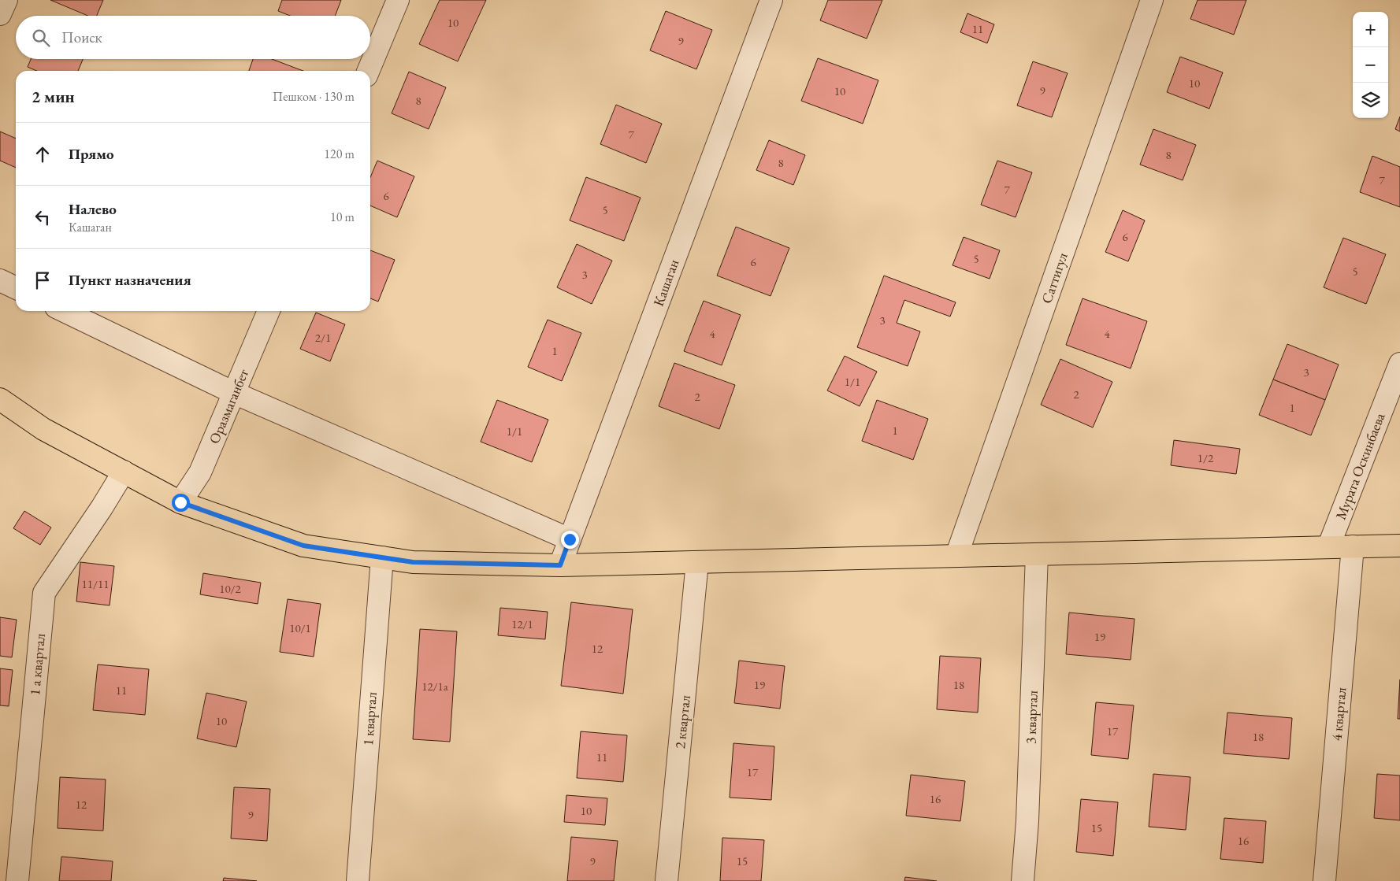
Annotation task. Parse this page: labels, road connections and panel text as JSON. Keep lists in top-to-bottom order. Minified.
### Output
{"streets":{"street":["Саттигул","Кашаган","Оразмаганбет","Мурата Оскинбаева","1 а квартал","4 квартал","3 квартал","1 квартал","2 квартал"]},"house_numbers":["10","11","9","10","9","10","8","7","8","8","7","7","6","5","6","5","6","5","3","3","4","4","2/1","1","3","1/1","2","2","1","1","1/1","1/2","11/11","10/2","12/1","10/1","19","12","19","18","12/1а","11","10","17","18","11","17","16","12","10","9","15","16","9","15"],"page":{"map_buttons":["+","−"],"search":"Поиск","heading":["2 мин","Пешком · 130 m"],"list":[["Прямо","120 m"],["Налево","Кашаган","10 m"],"Пункт назначения"]}}
